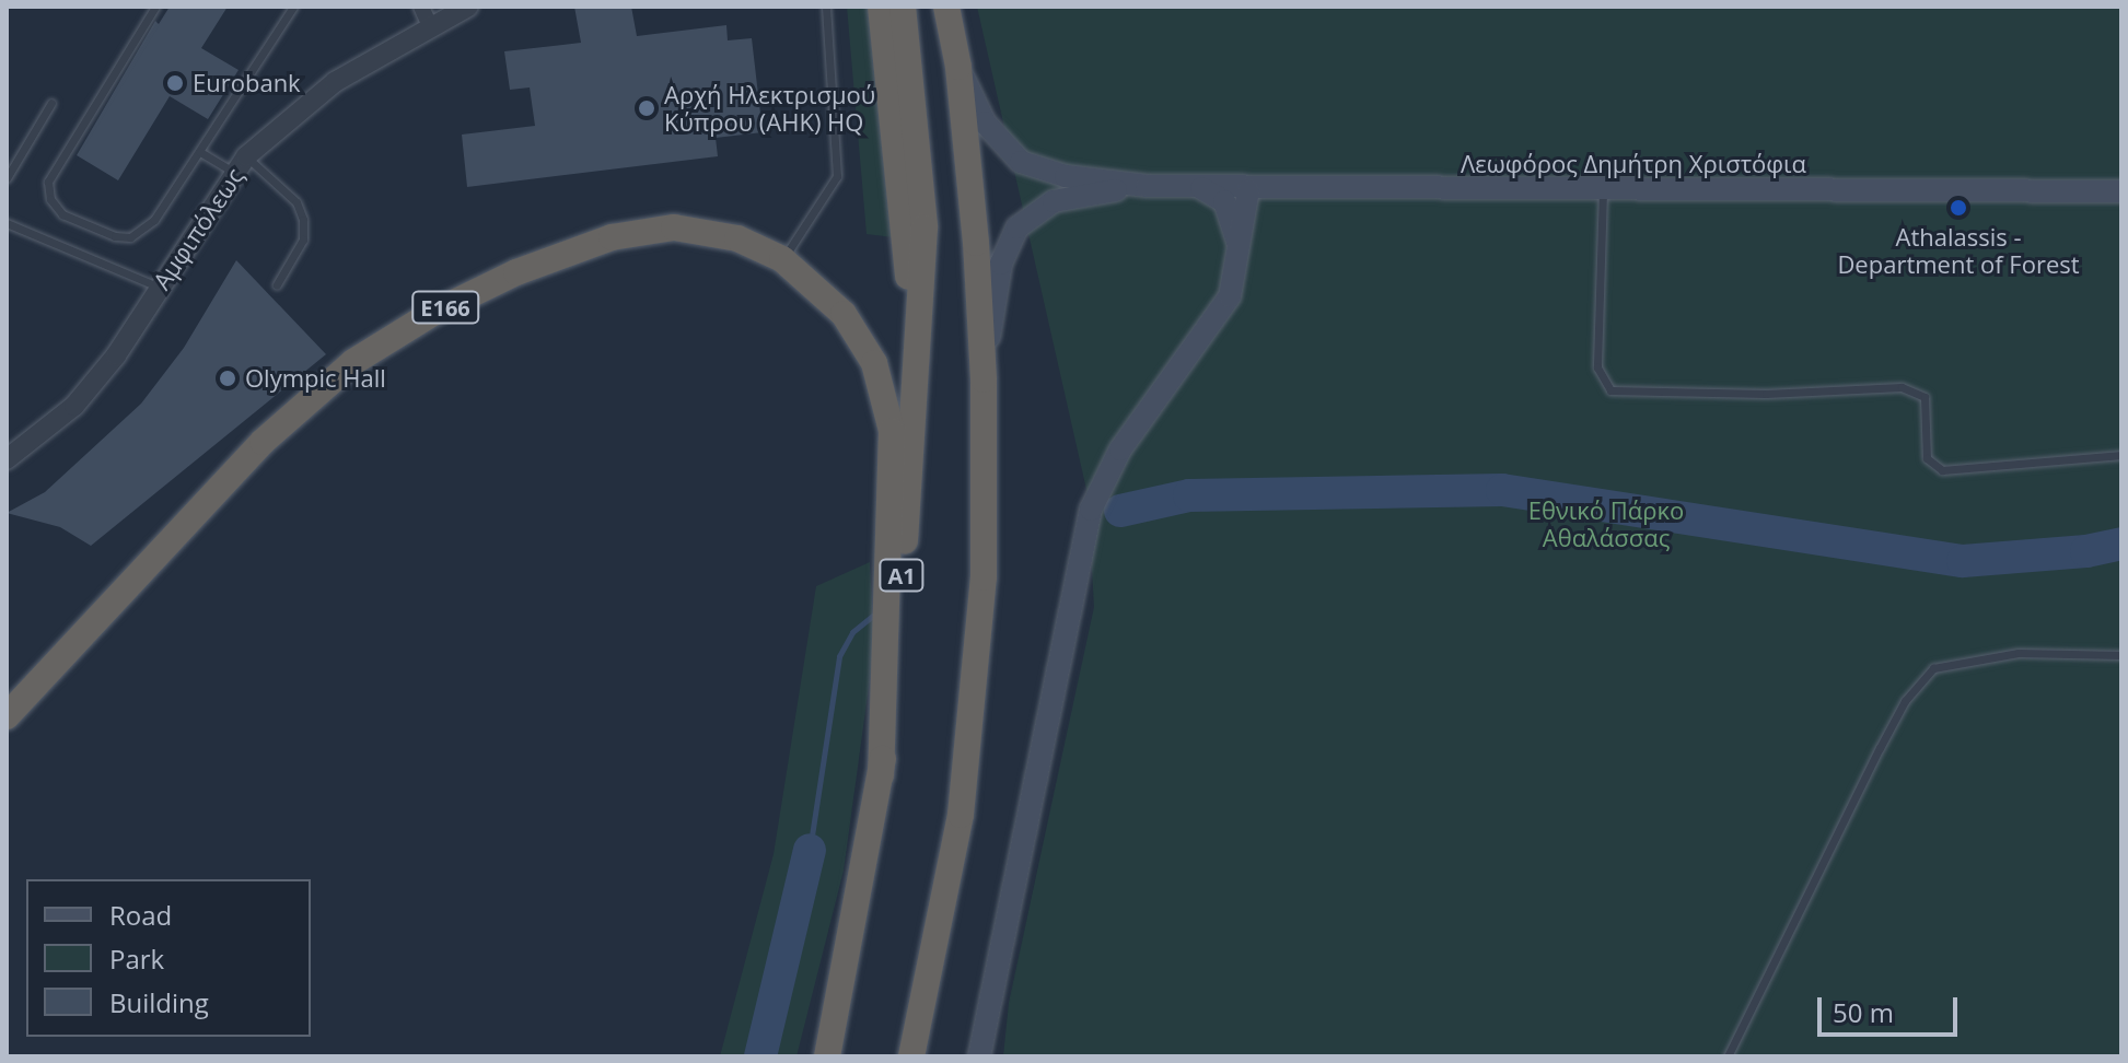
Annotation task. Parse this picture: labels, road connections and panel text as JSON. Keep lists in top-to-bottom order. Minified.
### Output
{"streets":{"highway":["E166","A1"],"main road":["Λεωφόρος Δημήτρη Χριστόφια"],"street":["Αμφιπόλεως"]},"crossings":[["E166","A1"]],"parks":["Εθνικό Πάρκο Αθαλάσσας"],"places":["Eurobank","Αρχή Ηλεκτρισμού Κύπρου (ΑΗΚ) HQ","Athalassis - Department of Forest","Olympic Hall"],"legend":["Road","Park","Building"],"scale_bar":"50 m"}
